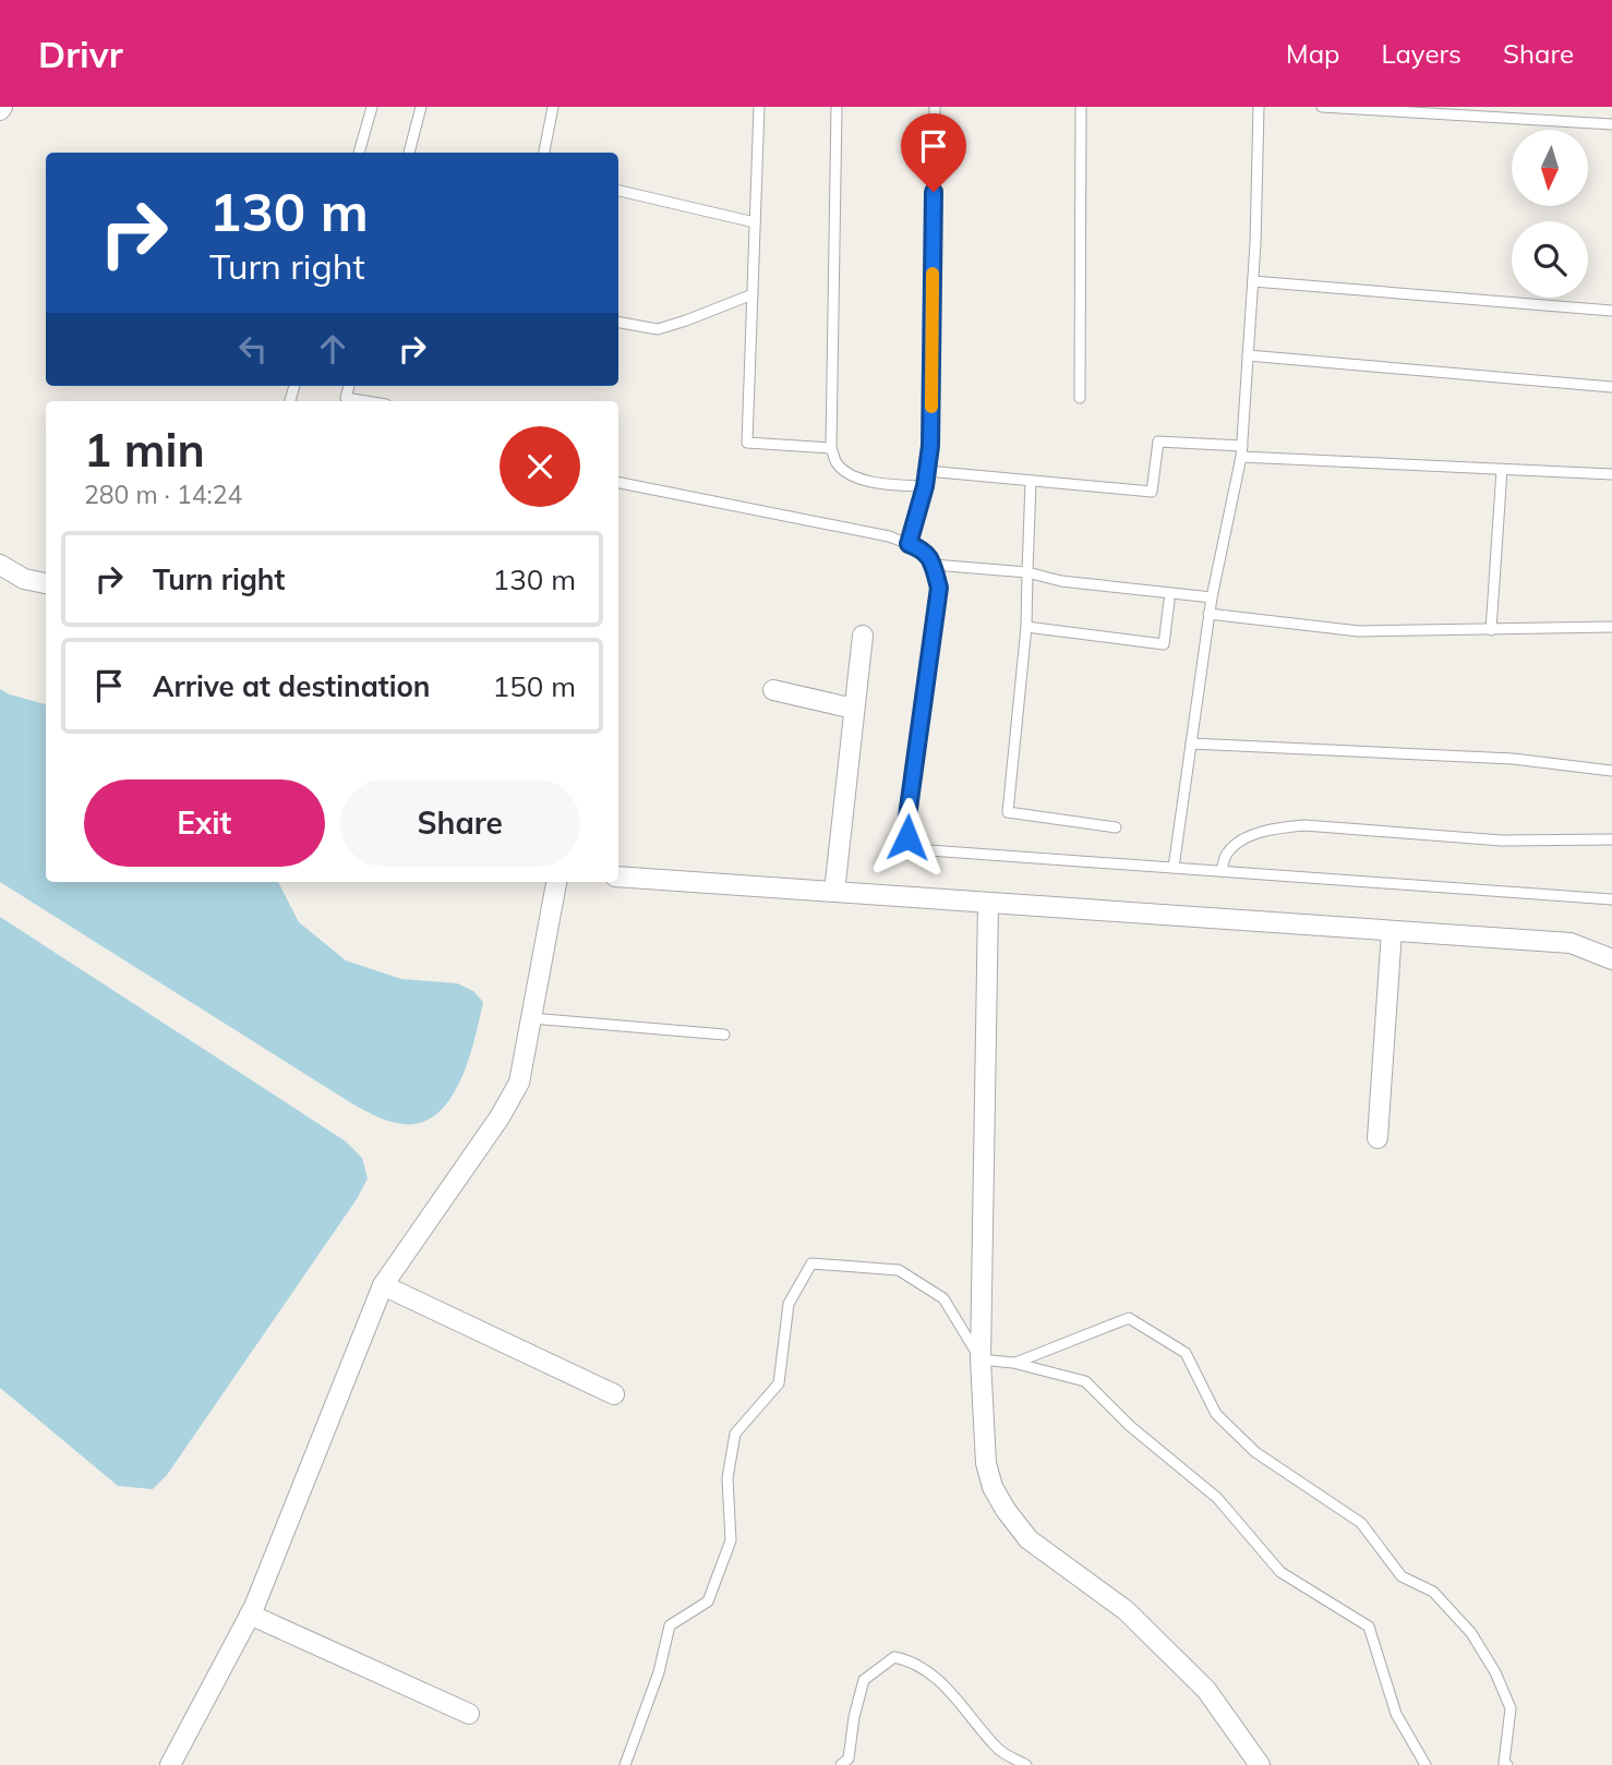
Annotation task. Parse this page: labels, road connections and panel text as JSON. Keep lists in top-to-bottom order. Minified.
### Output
{"north":"bottom","page":{"header":"Drivr","nav":["Map","Layers","Share"],"turn":["130 m","Turn right"],"heading":["1 min","280 m · 14:24"],"list":[{"name":"Turn right","value":"130 m"},{"name":"Arrive at destination","value":"150 m"}],"buttons":["Exit","Share"]}}
